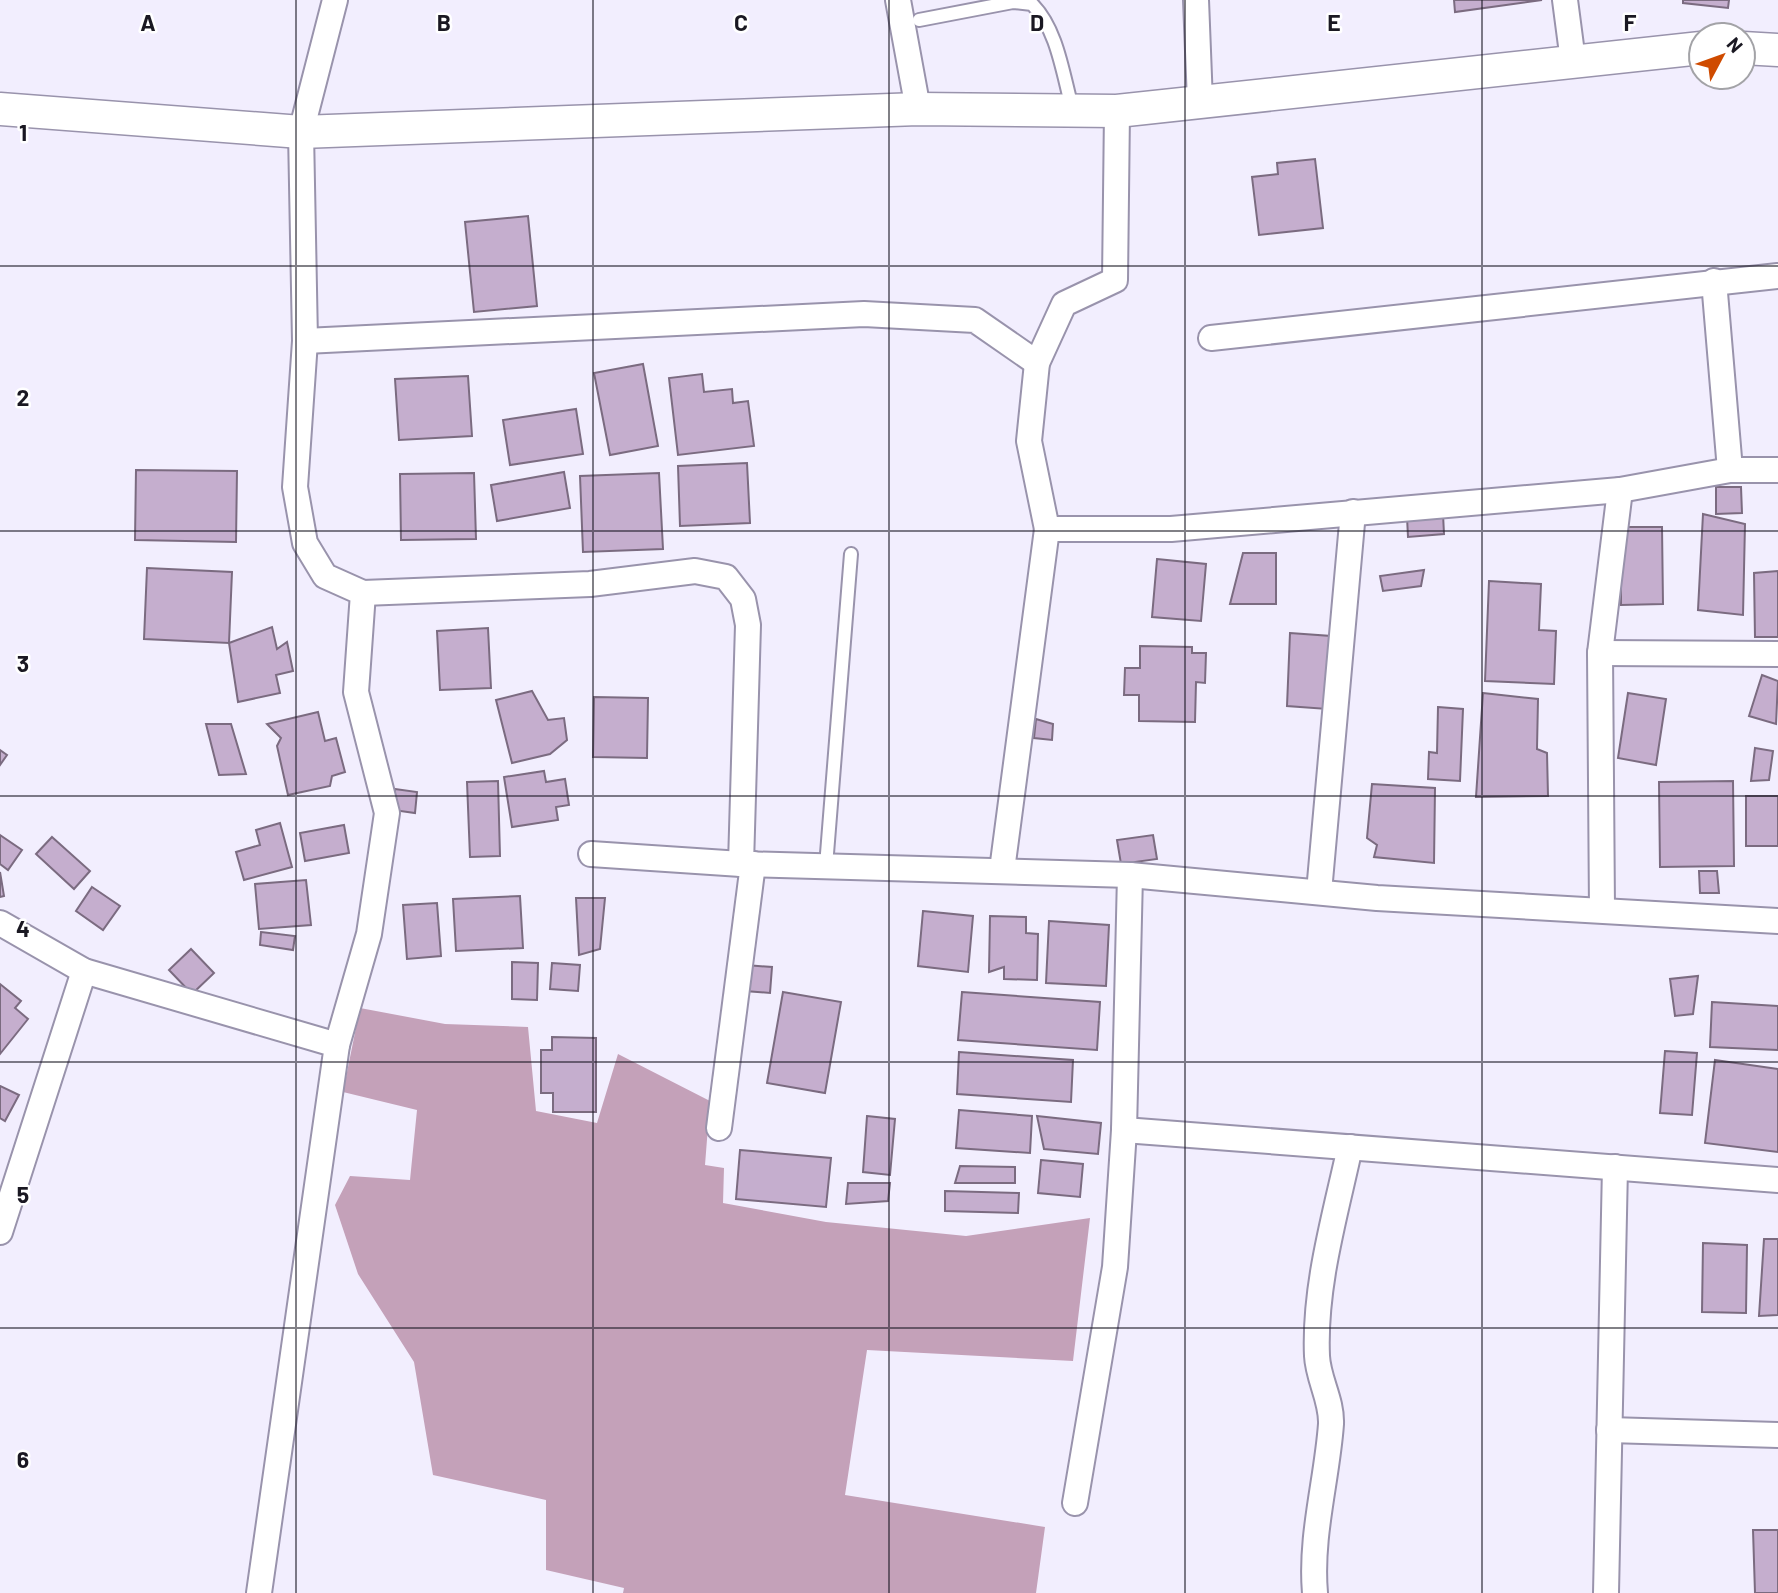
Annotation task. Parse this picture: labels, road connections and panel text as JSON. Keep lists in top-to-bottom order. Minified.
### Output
{"north":"top right","grid":{"columns":["A","B","C","D","E","F"],"rows":["1","2","3","4","5","6"]}}
